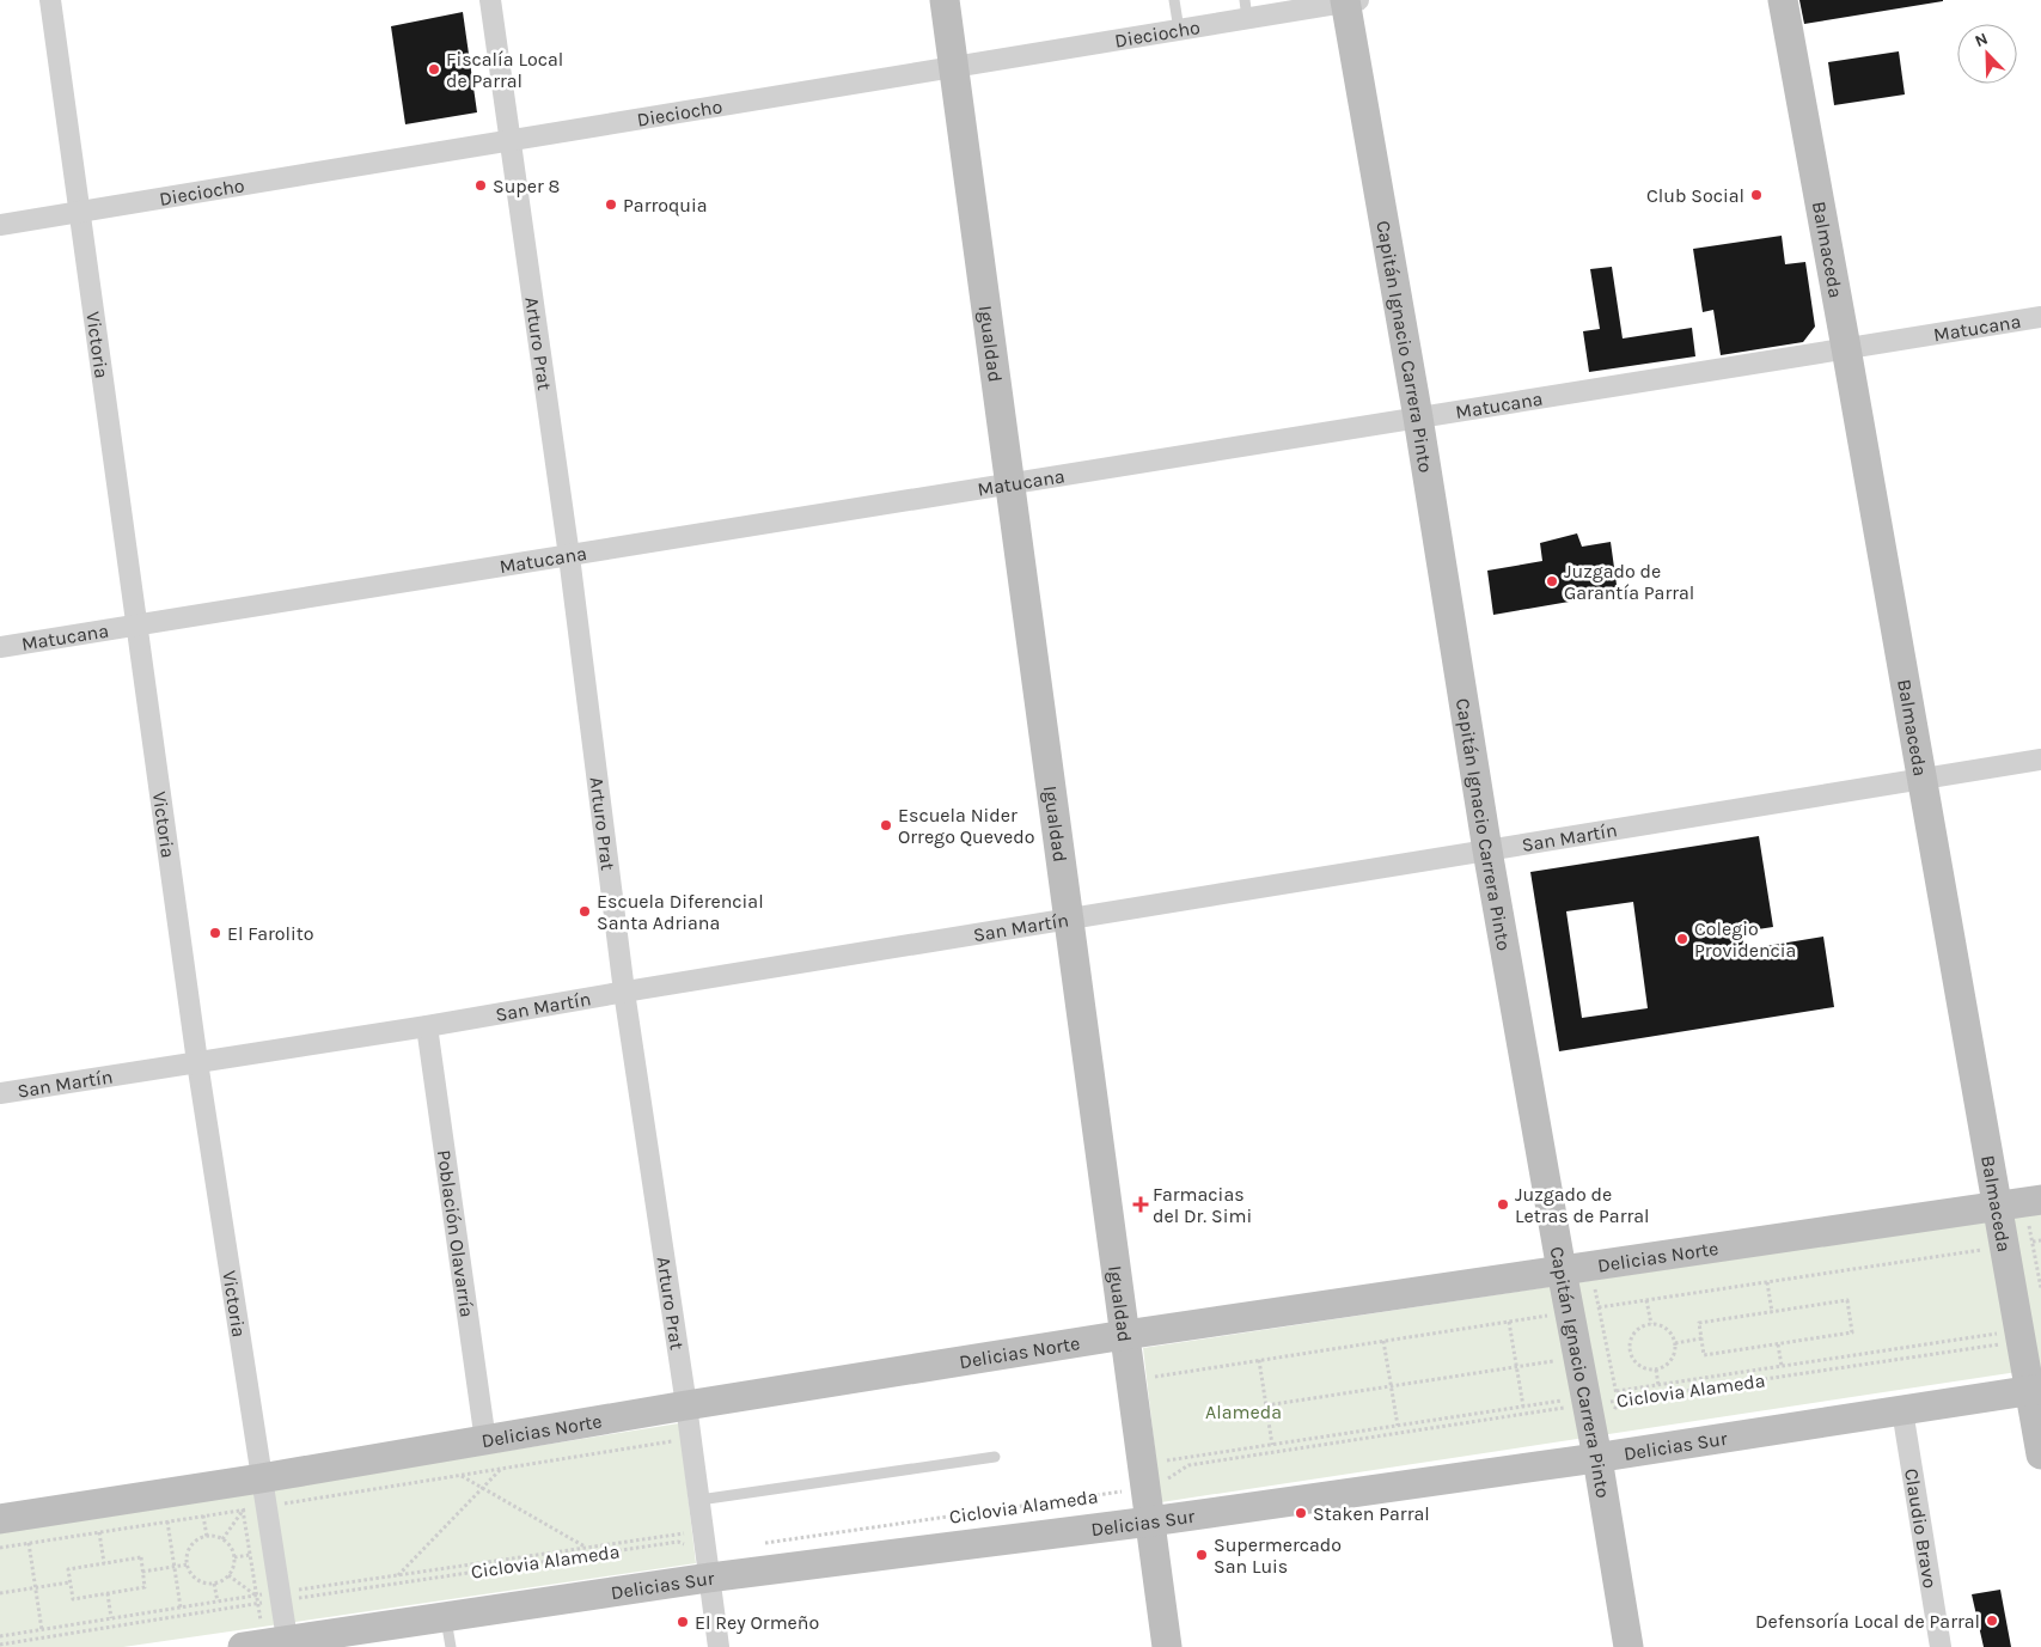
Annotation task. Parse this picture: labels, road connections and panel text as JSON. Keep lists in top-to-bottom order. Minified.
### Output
{"streets":{"street":["Dieciocho","Balmaceda","Matucana","Arturo Prat","Igualdad","Victoria","Capitán Ignacio Carrera Pinto","San Martín","Población Olavarría","Delicias Norte","Delicias Sur","Claudio Bravo"],"path":["Ciclovia Alameda"]},"crossings":[["Dieciocho","Arturo Prat"],["Dieciocho","Igualdad"],["Dieciocho","Victoria"],["Dieciocho","Capitán Ignacio Carrera Pinto"],["Balmaceda","Matucana"],["Balmaceda","San Martín"],["Balmaceda","Delicias Norte"],["Balmaceda","Ciclovia Alameda"],["Balmaceda","Delicias Sur"],["Matucana","Arturo Prat"],["Matucana","Igualdad"],["Matucana","Victoria"],["Matucana","Capitán Ignacio Carrera Pinto"],["Arturo Prat","San Martín"],["Arturo Prat","Delicias Norte"],["Arturo Prat","Delicias Sur"],["Igualdad","San Martín"],["Igualdad","Delicias Norte"],["Igualdad","Ciclovia Alameda"],["Igualdad","Delicias Sur"],["Victoria","San Martín"],["Victoria","Delicias Norte"],["Victoria","Ciclovia Alameda"],["Victoria","Delicias Sur"],["Capitán Ignacio Carrera Pinto","San Martín"],["Capitán Ignacio Carrera Pinto","Delicias Norte"],["Capitán Ignacio Carrera Pinto","Ciclovia Alameda"],["Capitán Ignacio Carrera Pinto","Delicias Sur"],["San Martín","Población Olavarría"],["Población Olavarría","Delicias Norte"],["Ciclovia Alameda","Delicias Sur"],["Delicias Sur","Claudio Bravo"]],"parks":["Alameda"],"places":{"other":["Fiscalía Local de Parral","Super 8","Club Social","Parroquia","Juzgado de Garantía Parral","Escuela Nider Orrego Quevedo","Escuela Diferencial Santa Adriana","El Farolito","Colegio Providencia","Juzgado de Letras de Parral","Staken Parral","Supermercado San Luis","Defensoría Local de Parral","El Rey Ormeño"],"health":["Farmacias del Dr. Simi"]},"north":"top left"}
